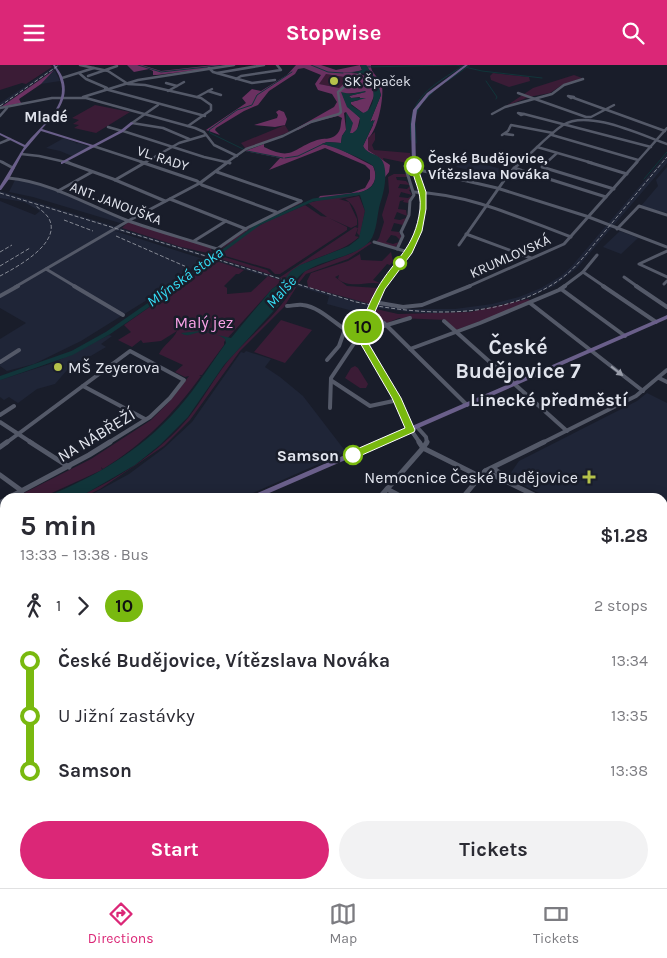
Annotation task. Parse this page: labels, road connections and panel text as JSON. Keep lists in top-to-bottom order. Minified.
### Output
{"streets":{"street":["VL. RADY","ANT. JANOUŠKA","KRUMLOVSKÁ","NA NÁBŘEŽÍ"]},"districts":["Mladé","České Budějovice 7","Linecké předměstí"],"water":["Mlýnská stoka","Malše"],"parks":["Malý jez"],"places":{"other":["SK Špaček","České Budějovice, Vítězslava Nováka","MŠ Zeyerova","Samson"],"health":["Nemocnice České Budějovice"]},"lines":["bus line 10"],"page":{"header":"Stopwise","on_map":"10","heading":["5 min","13:33 – 13:38 · Bus","$1.28"],"legs":["1","10","2 stops"],"list":[{"name":"České Budějovice, Vítězslava Nováka","value":"13:34"},{"name":"U Jižní zastávky","value":"13:35"},{"name":"Samson","value":"13:38"}],"buttons":["Start","Tickets"],"tabs":["Directions","Map","Tickets"]}}
